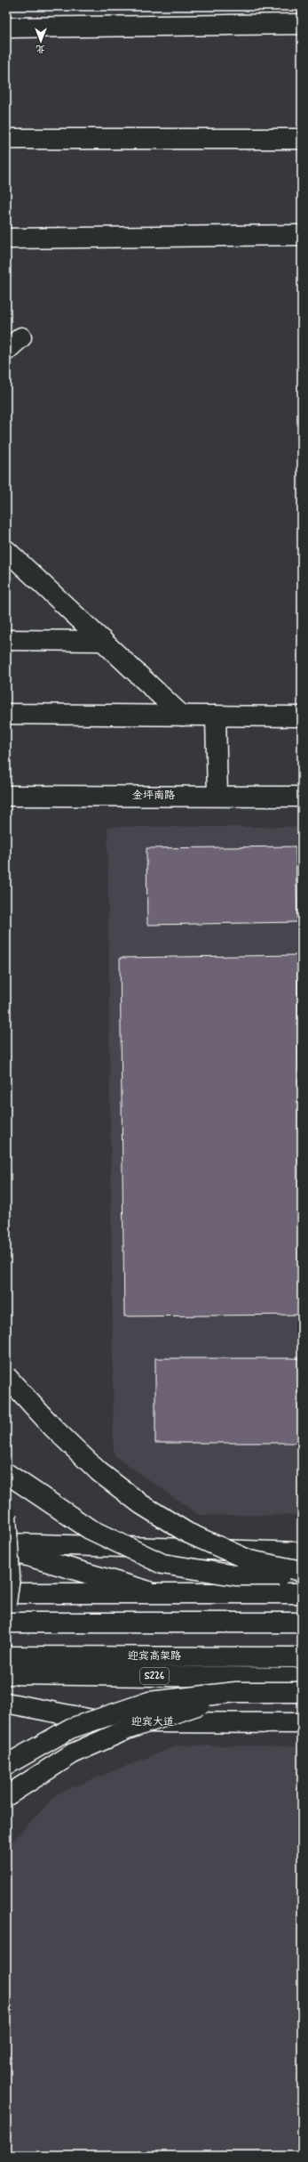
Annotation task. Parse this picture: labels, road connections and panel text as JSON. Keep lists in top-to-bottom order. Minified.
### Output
{"streets":{"main road":["金坪南路","迎宾高架路","S226","迎宾大道"]},"north":"bottom"}
